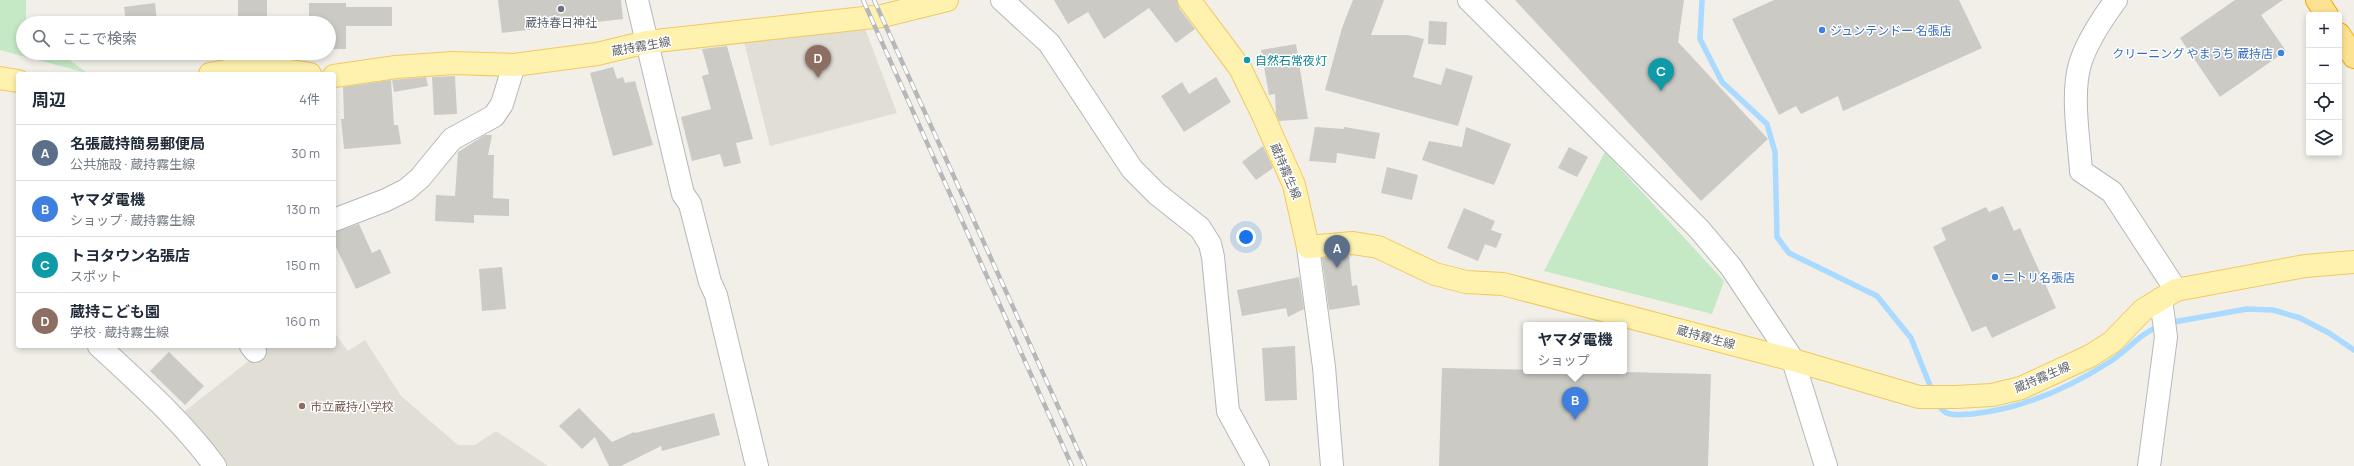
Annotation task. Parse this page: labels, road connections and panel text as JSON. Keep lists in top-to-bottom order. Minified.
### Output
{"streets":{"main road":["蔵持霧生線"]},"places":["蔵持春日神社","ジュンテンドー 名張店","クリーニング やまうち 蔵持店","自然石常夜灯","ニトリ名張店","市立蔵持小学校"],"page":{"map_buttons":["+","−"],"search":"ここで検索","pins":["D","C","A","B"],"heading":["周辺","4件"],"list":[{"mark":"A","name":"名張蔵持簡易郵便局","note":"公共施設 · 蔵持霧生線","value":"30 m"},{"mark":"B","name":"ヤマダ電機","note":"ショップ · 蔵持霧生線","value":"130 m"},{"mark":"C","name":"トヨタウン名張店","note":"スポット","value":"150 m"},{"mark":"D","name":"蔵持こども園","note":"学校 · 蔵持霧生線","value":"160 m"}],"popup":["ヤマダ電機","ショップ"]}}
